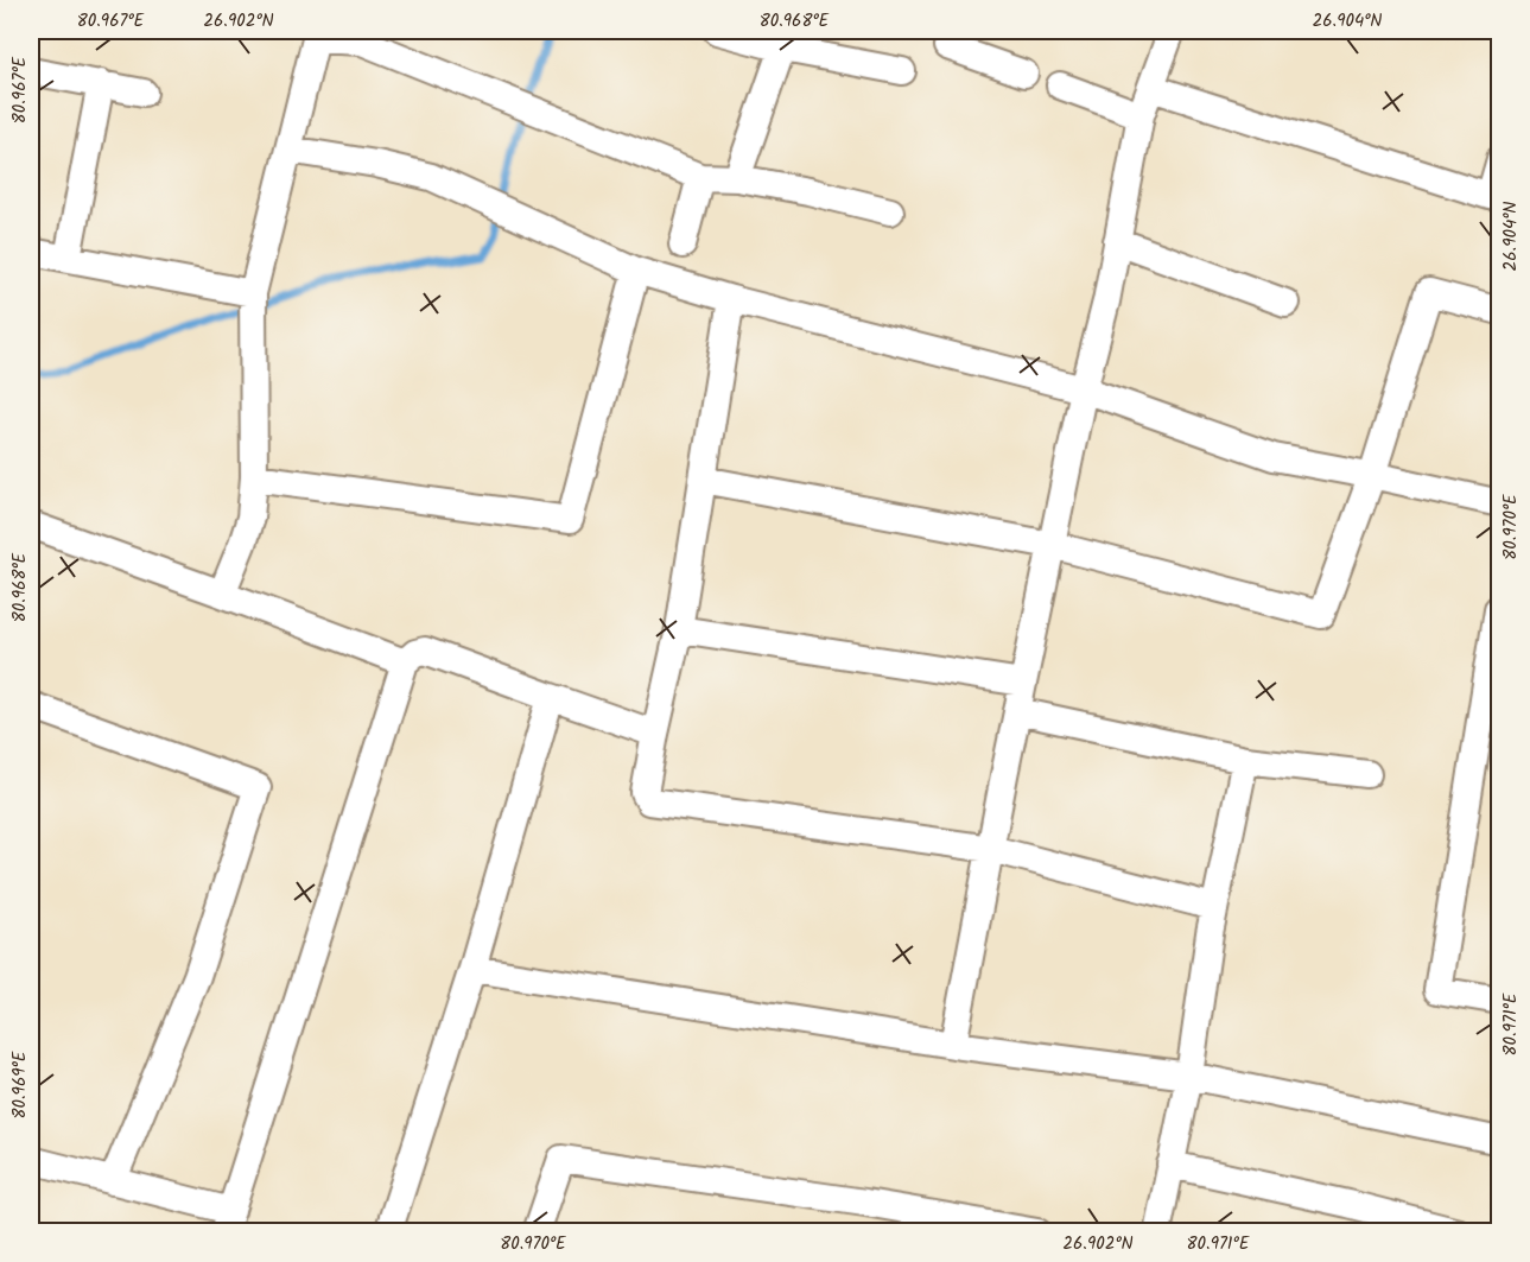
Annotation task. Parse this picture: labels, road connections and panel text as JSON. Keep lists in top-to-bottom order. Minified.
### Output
{"coordinates":["80.967°E","26.902°N","80.968°E","26.904°N","80.970°E","80.971°E","80.969°E"]}
